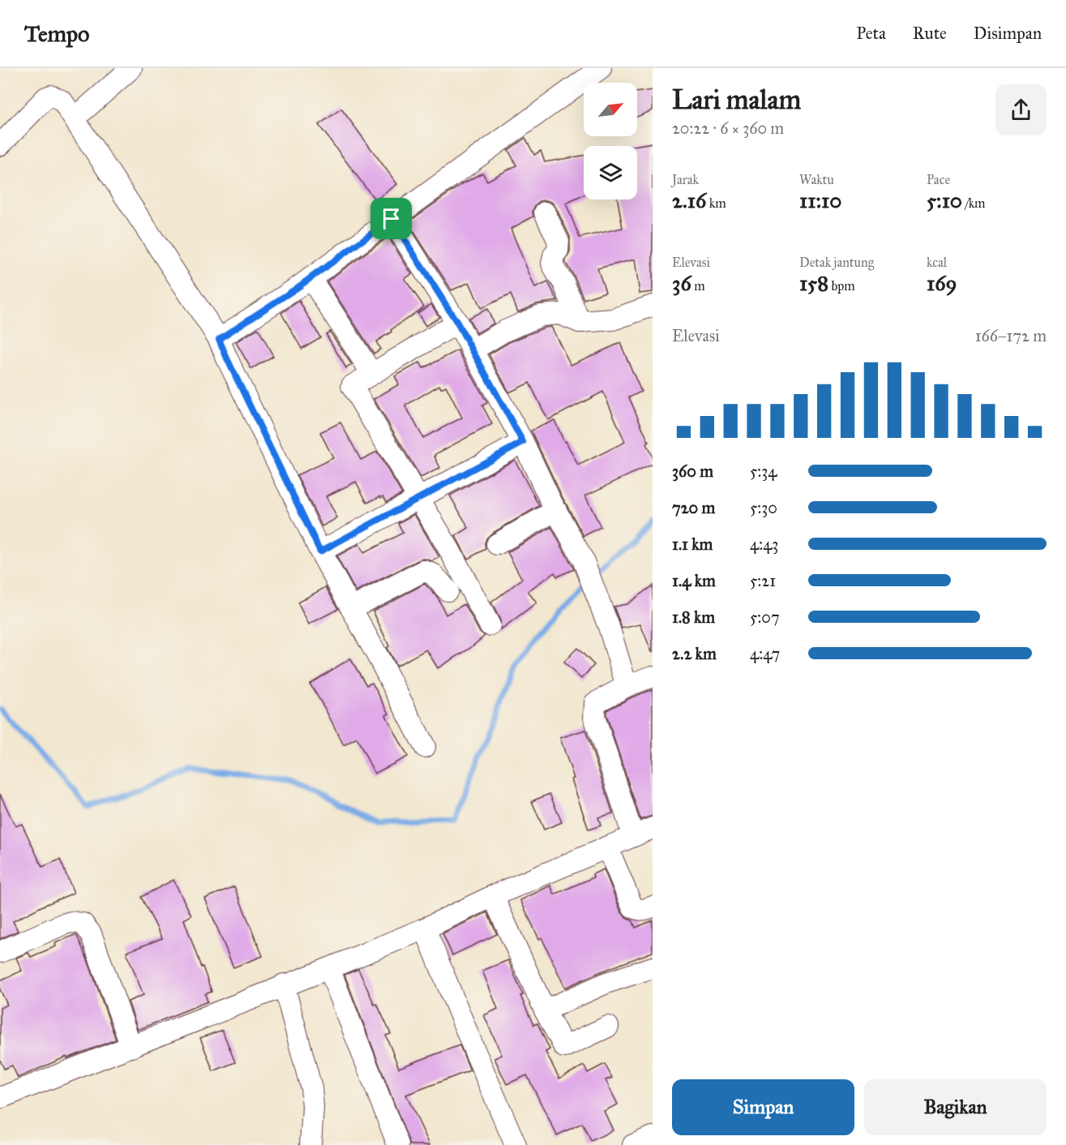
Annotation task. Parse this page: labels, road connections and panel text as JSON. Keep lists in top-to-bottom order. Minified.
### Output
{"north":"top right","page":{"header":"Tempo","nav":["Peta","Rute","Disimpan"],"heading":["Lari malam","20:22 · 6 × 360 m"],"stats":[["Jarak","2.16 km"],["Waktu","11:10"],["Pace","5:10 /km"],["Elevasi","36 m"],["Detak jantung","158 bpm"],["kcal","169"]],"chart":["Elevasi","166–172 m"],"list":[{"name":"360 m","note":"5:34"},{"name":"720 m","note":"5:30"},{"name":"1.1 km","note":"4:43"},{"name":"1.4 km","note":"5:21"},{"name":"1.8 km","note":"5:07"},{"name":"2.2 km","note":"4:47"}],"buttons":["Simpan","Bagikan"]}}
